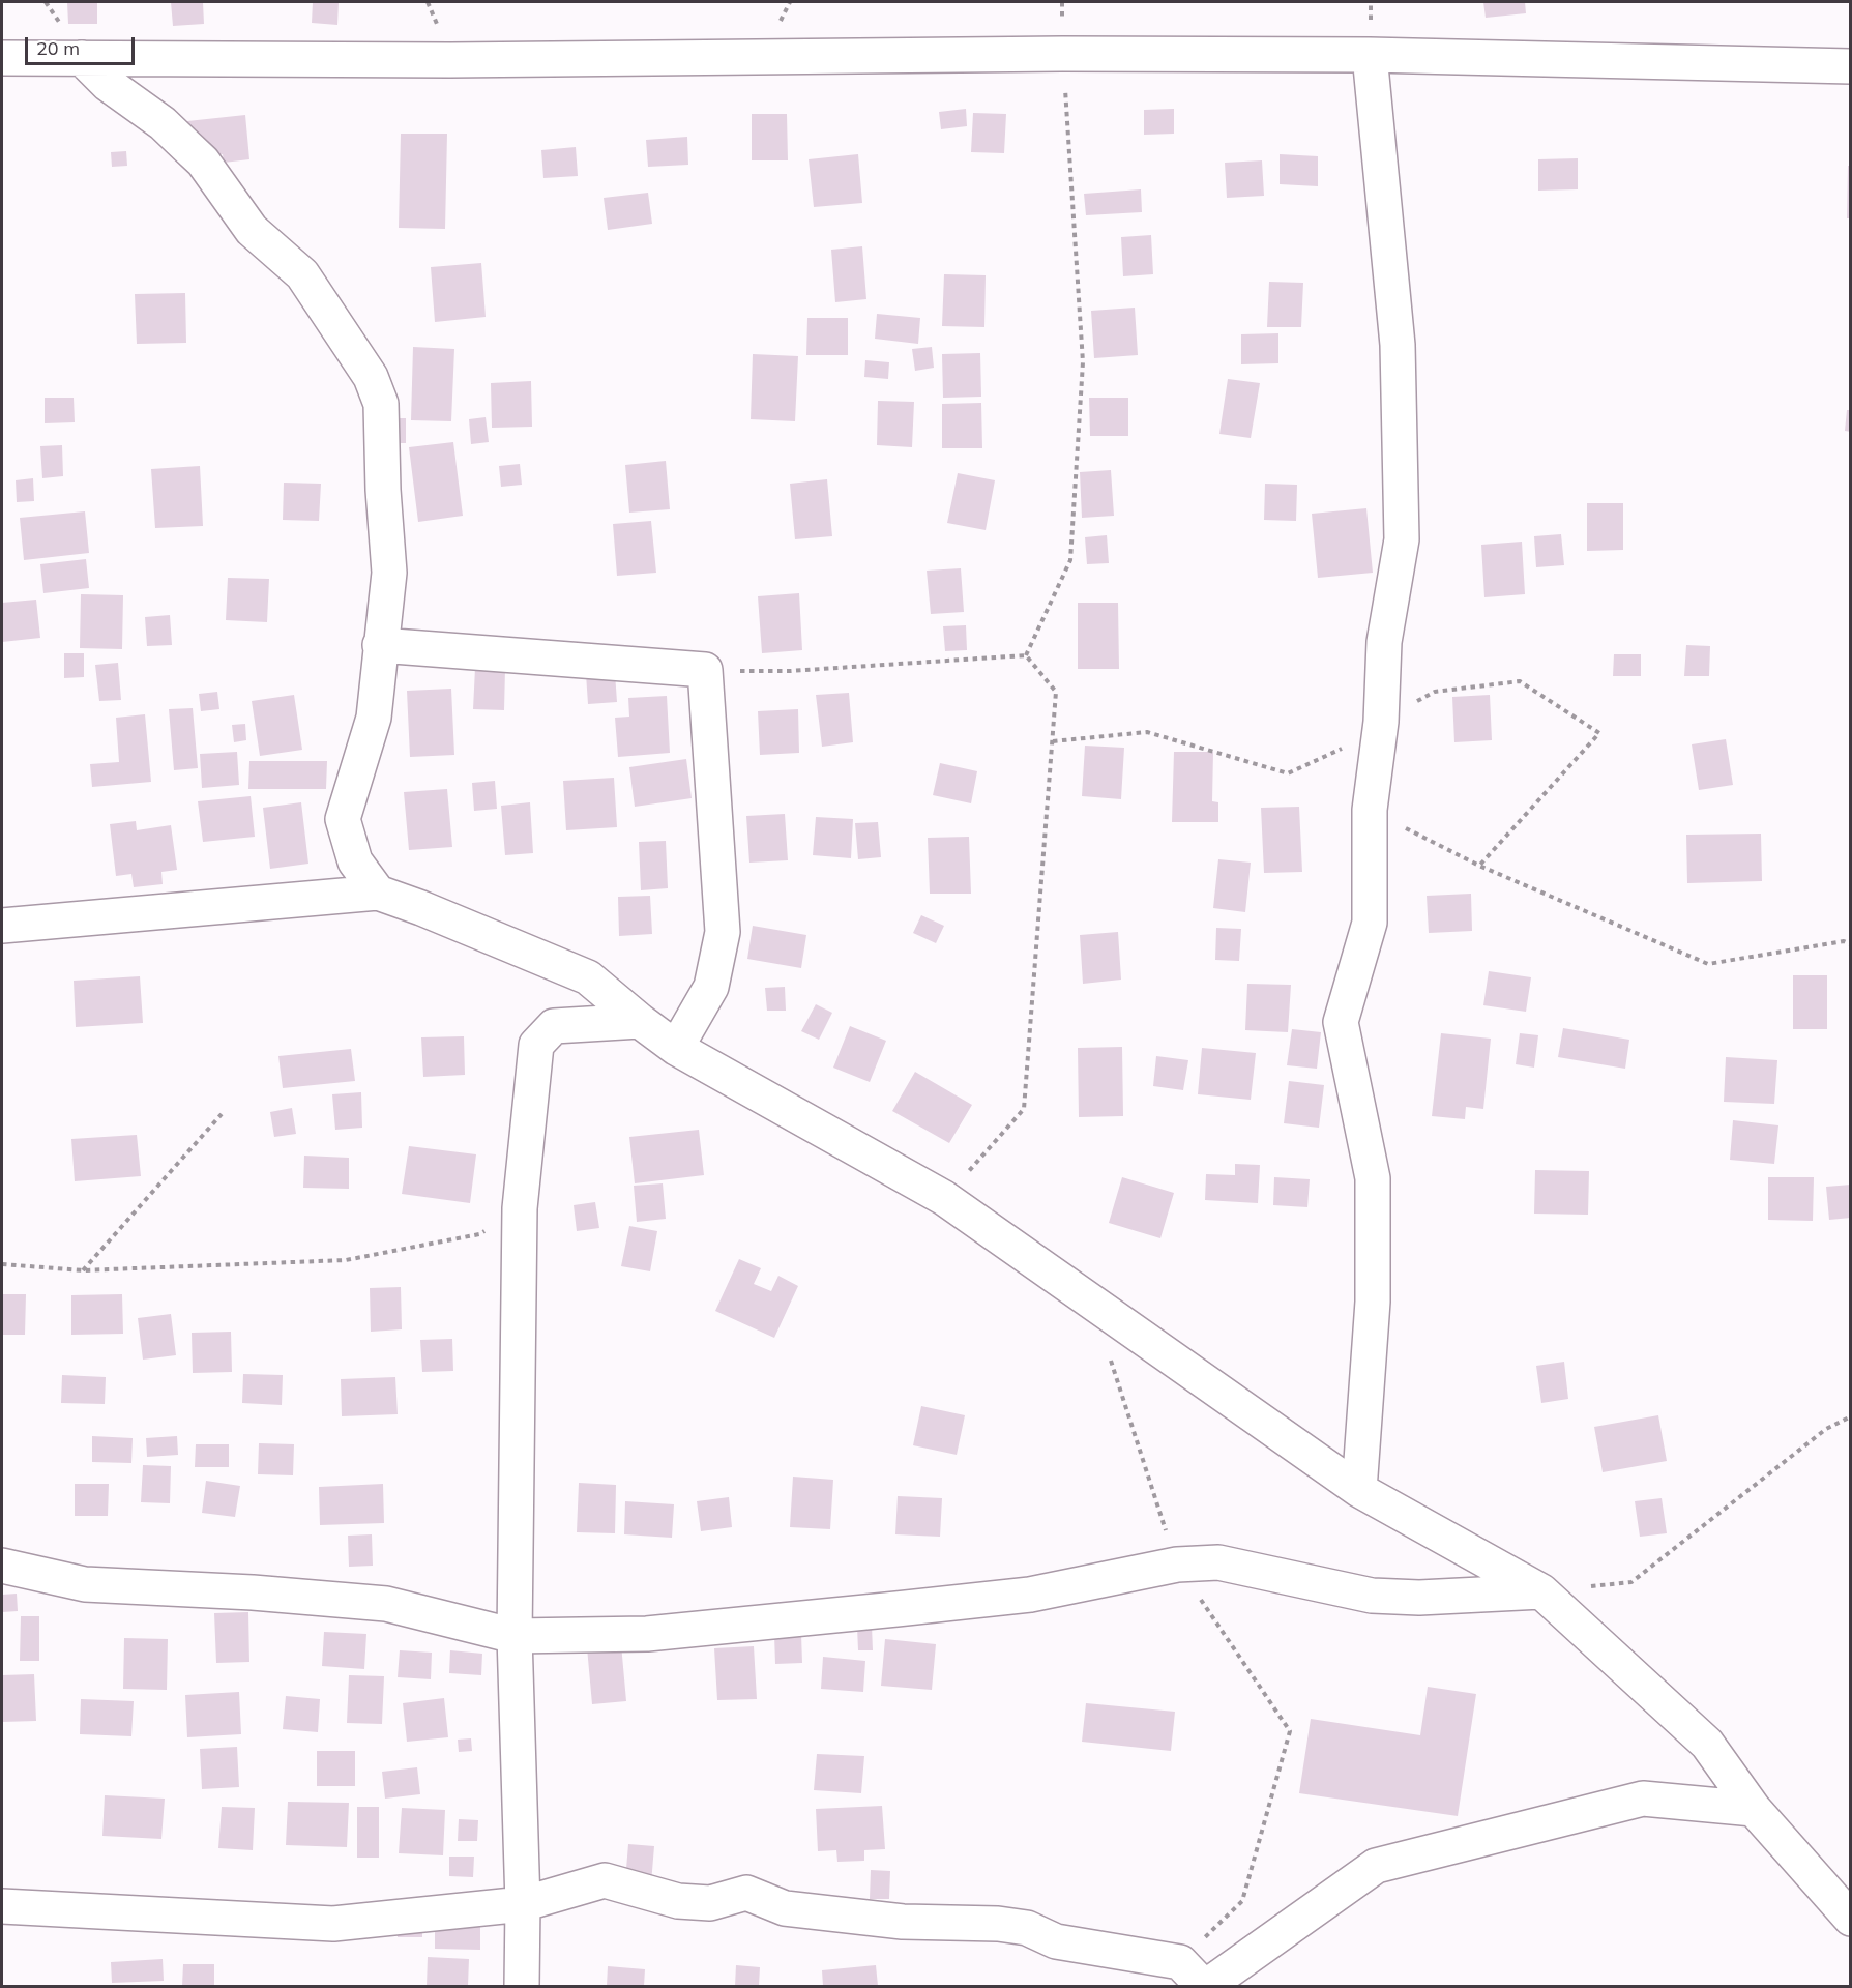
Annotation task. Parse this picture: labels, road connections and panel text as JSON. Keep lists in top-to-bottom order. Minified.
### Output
{"scale_bar":"20 m"}
